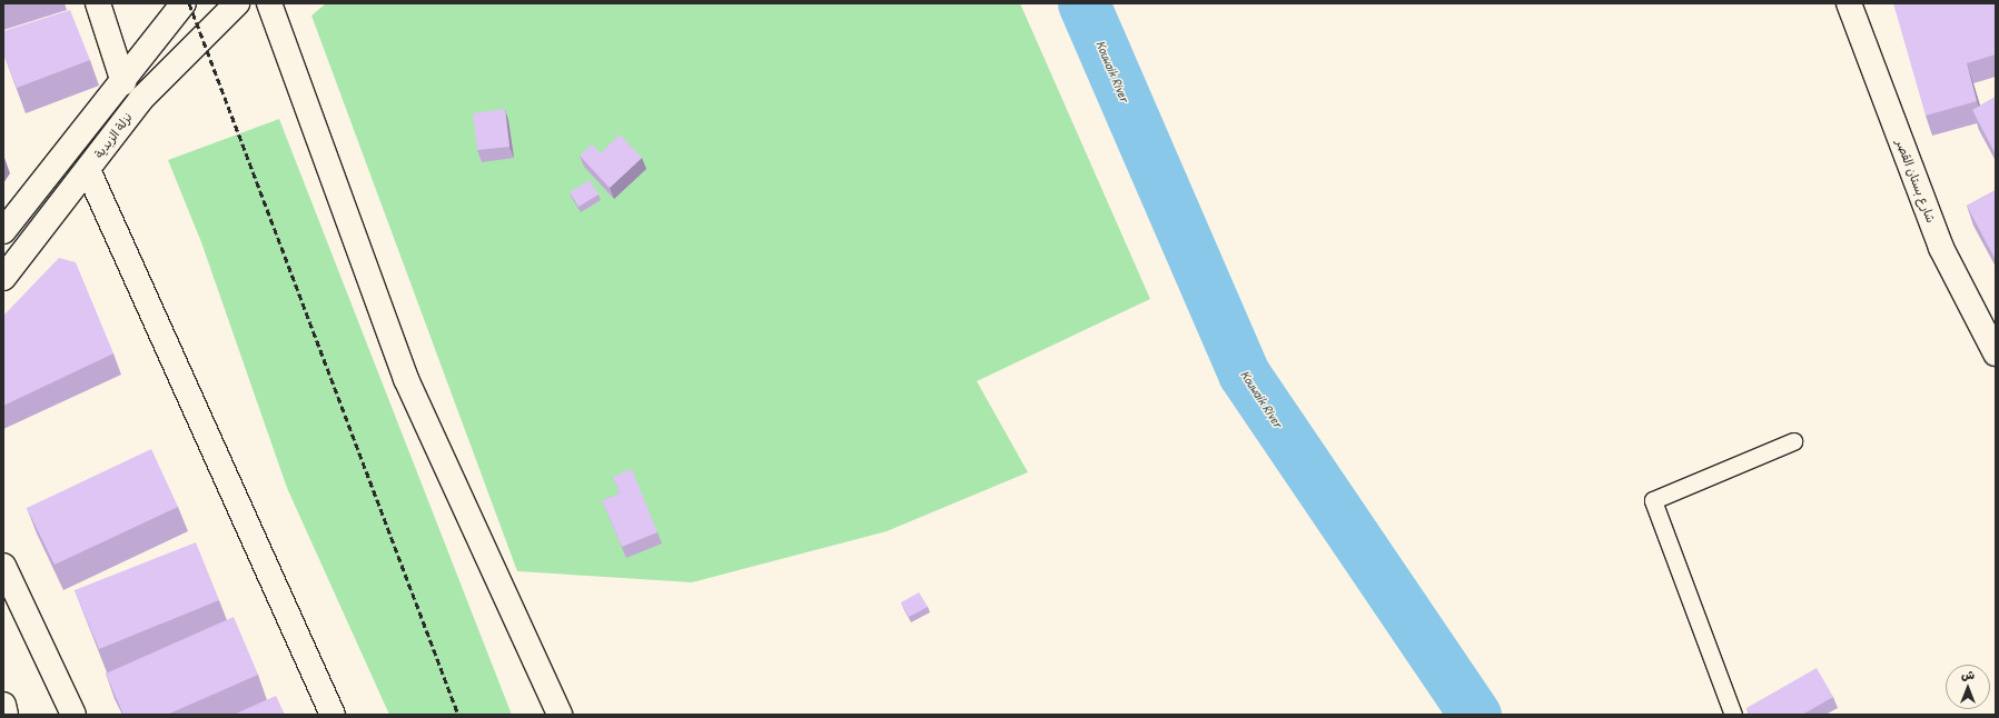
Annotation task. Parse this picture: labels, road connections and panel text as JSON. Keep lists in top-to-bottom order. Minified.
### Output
{"streets":{"street":["نزلة الزبدية","شارع بستان القصر"]},"water":["Kouwaik River"],"north":"top"}
